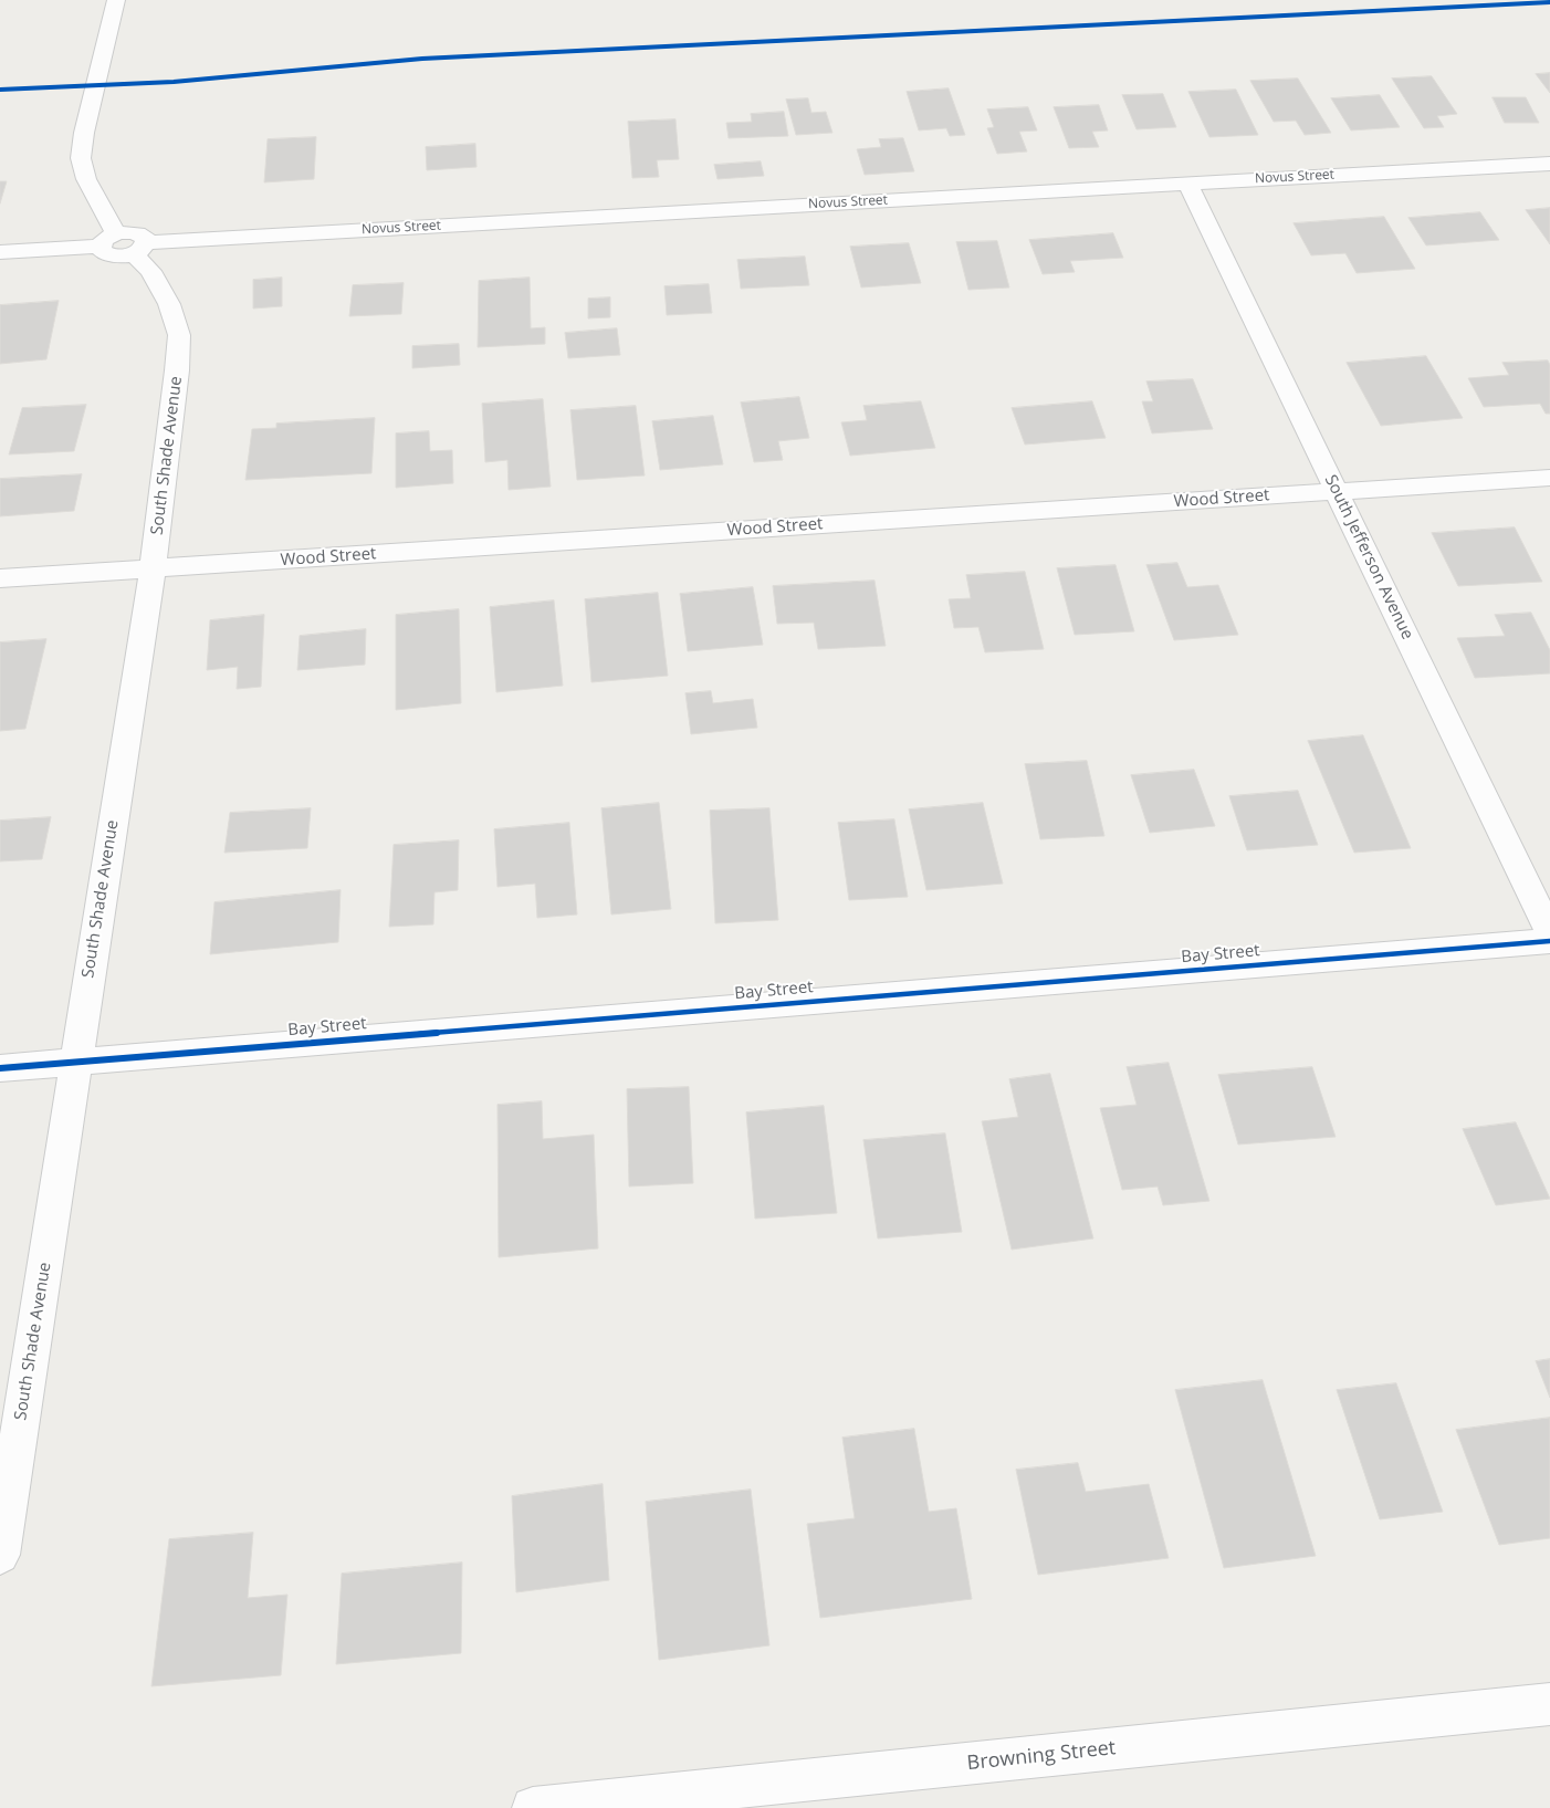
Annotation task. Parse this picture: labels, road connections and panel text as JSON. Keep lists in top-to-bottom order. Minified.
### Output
{"streets":{"street":["Novus Street","South Shade Avenue","Wood Street","South Jefferson Avenue","Bay Street","Browning Street"]},"crossings":[["Novus Street","South Shade Avenue"],["Novus Street","South Jefferson Avenue"],["South Shade Avenue","Wood Street"],["South Shade Avenue","Bay Street"],["Wood Street","South Jefferson Avenue"]]}
